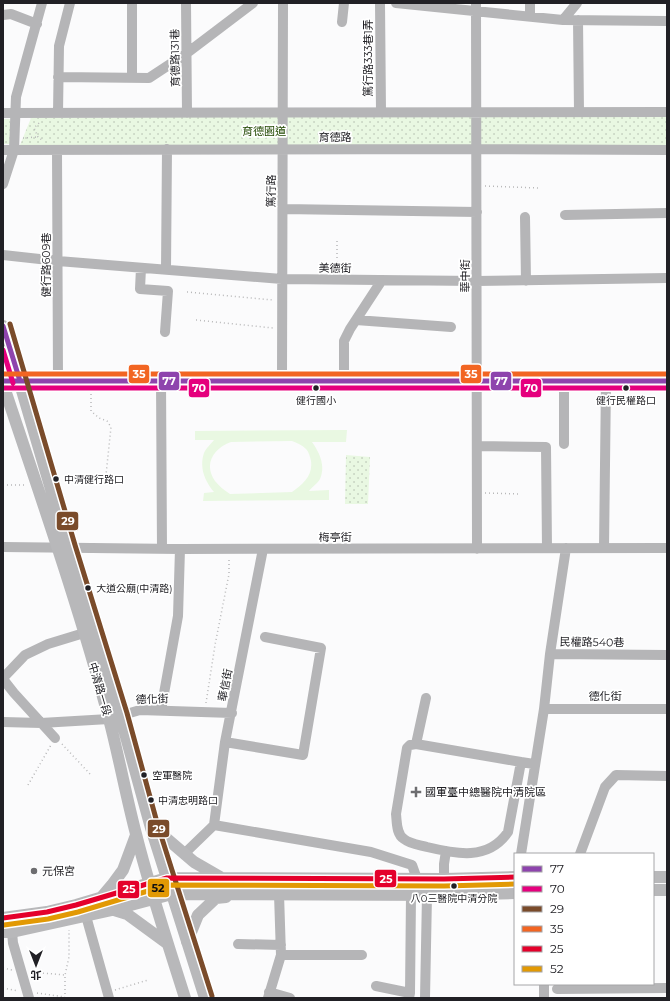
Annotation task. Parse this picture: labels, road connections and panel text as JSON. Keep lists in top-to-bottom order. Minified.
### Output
{"streets":{"main road":["中清路一段"],"street":["育德路131巷","篤行路333巷1弄","育德路","篤行路","健行路609巷","美德街","華中街","梅亭街","民權路540巷","華信街","德化街"]},"crossings":[["育德路","篤行路"],["育德路","健行路609巷"],["育德路","華中街"],["篤行路","美德街"],["健行路609巷","美德街"],["美德街","華中街"],["華中街","梅亭街"],["梅亭街","民權路540巷"],["梅亭街","華信街"],["梅亭街","中清路一段"],["華信街","德化街"],["中清路一段","德化街"]],"parks":["育德園道"],"places":{"other":["健行國小","健行民權路口","中清健行路口","大道公廟(中清路)","空軍醫院","中清忠明路口","元保宮","八0三醫院中清分院"],"health":["國軍臺中總醫院中清院區"]},"lines":["transit line 29","transit line 77","transit line 70","transit line 35","transit line 25","transit line 52"],"legend":["77","70","29","35","25","52"],"north":"bottom"}
